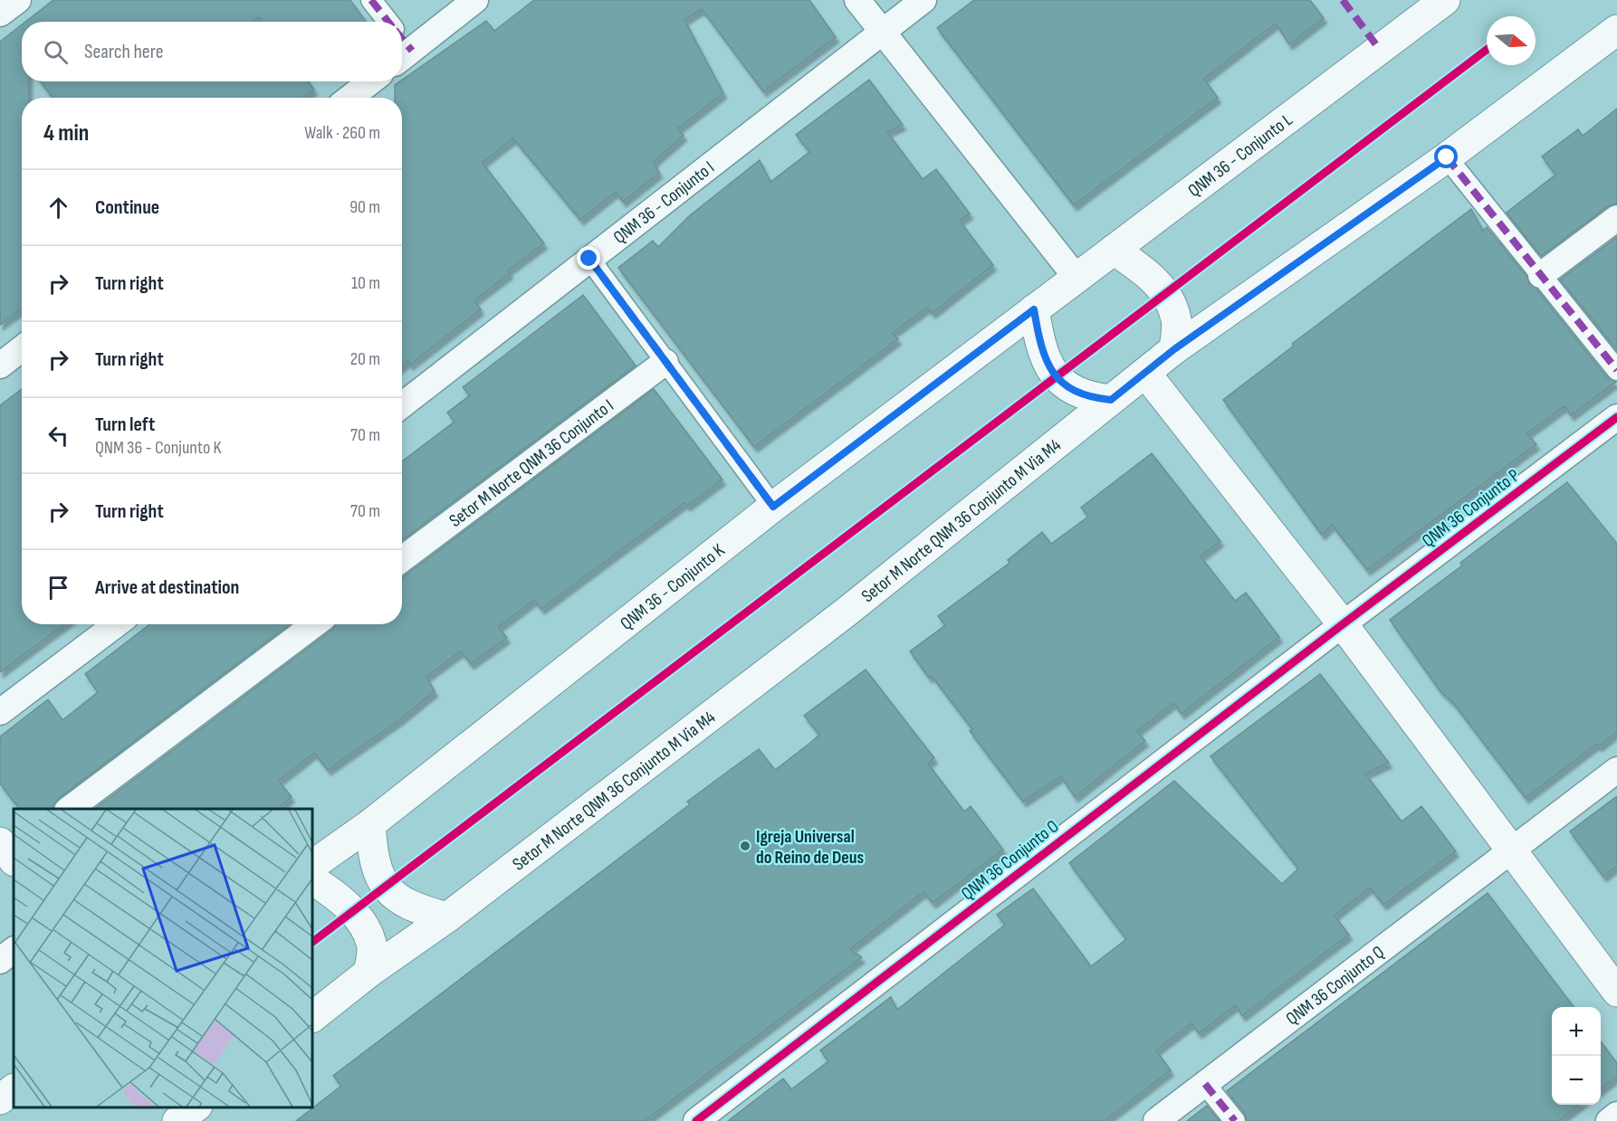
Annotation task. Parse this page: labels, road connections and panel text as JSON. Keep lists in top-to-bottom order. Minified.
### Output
{"streets":{"main road":["QNM 36 - Conjunto L","Setor M Norte QNM 36 Conjunto M Via M4","QNM 36 - Conjunto K"],"street":["QNM 36 - Conjunto I","Setor M Norte QNM 36 Conjunto I","QNM 36 Conjunto P","QNM 36 Conjunto O","QNM 36 Conjunto Q"]},"crossings":[["QNM 36 - Conjunto L","Setor M Norte QNM 36 Conjunto M Via M4"],["QNM 36 - Conjunto L","QNM 36 - Conjunto K"],["QNM 36 Conjunto P","QNM 36 Conjunto O"],["Setor M Norte QNM 36 Conjunto M Via M4","QNM 36 - Conjunto K"]],"places":["Igreja Universal do Reino de Deus"],"north":"right","page":{"search":"Search here","heading":["4 min","Walk · 260 m"],"list":[["Continue","90 m"],["Turn right","10 m"],["Turn right","20 m"],["Turn left","QNM 36 - Conjunto K","70 m"],["Turn right","70 m"],"Arrive at destination"],"map_buttons":["+","−"]}}
